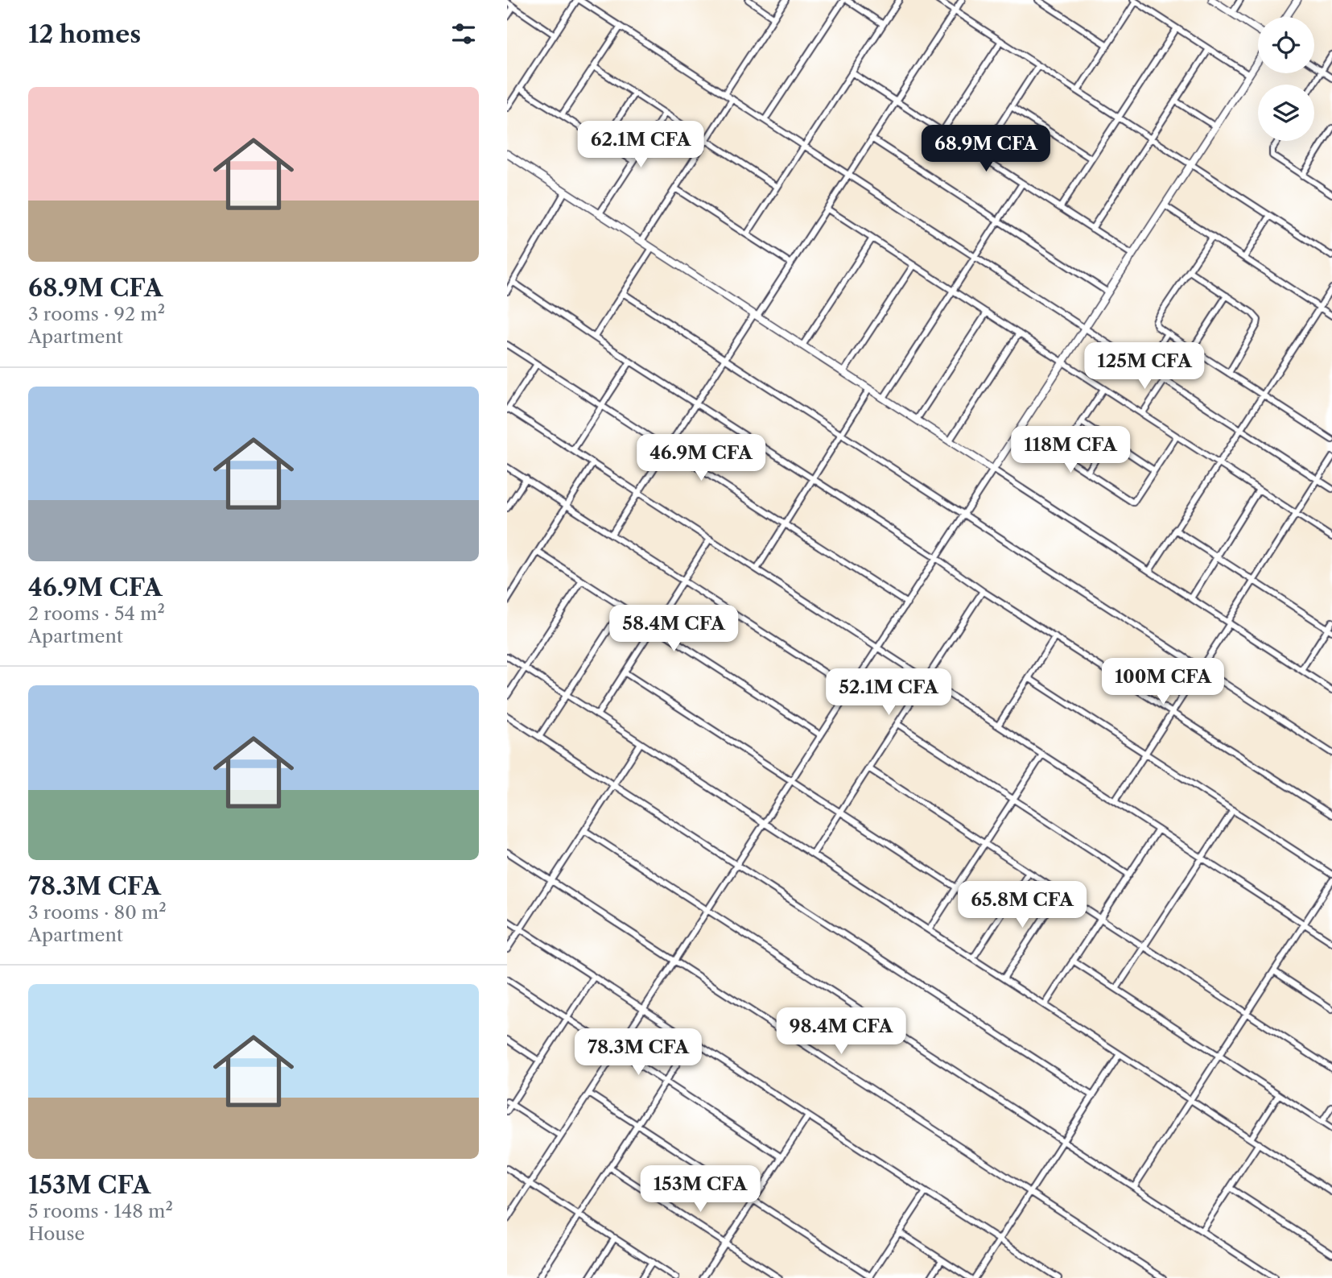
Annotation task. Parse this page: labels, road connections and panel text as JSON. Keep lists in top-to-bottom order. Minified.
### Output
{"page":{"heading":"12 homes","list":[{"name":"68.9M CFA","note":"3 rooms · 92 m² · Apartment"},{"name":"46.9M CFA","note":"2 rooms · 54 m² · Apartment"},{"name":"78.3M CFA","note":"3 rooms · 80 m² · Apartment"},{"name":"153M CFA","note":"5 rooms · 148 m² · House"}],"price":["62.1M CFA","68.9M CFA","125M CFA","118M CFA","46.9M CFA","58.4M CFA","100M CFA","52.1M CFA","65.8M CFA","98.4M CFA","78.3M CFA","153M CFA"]}}
